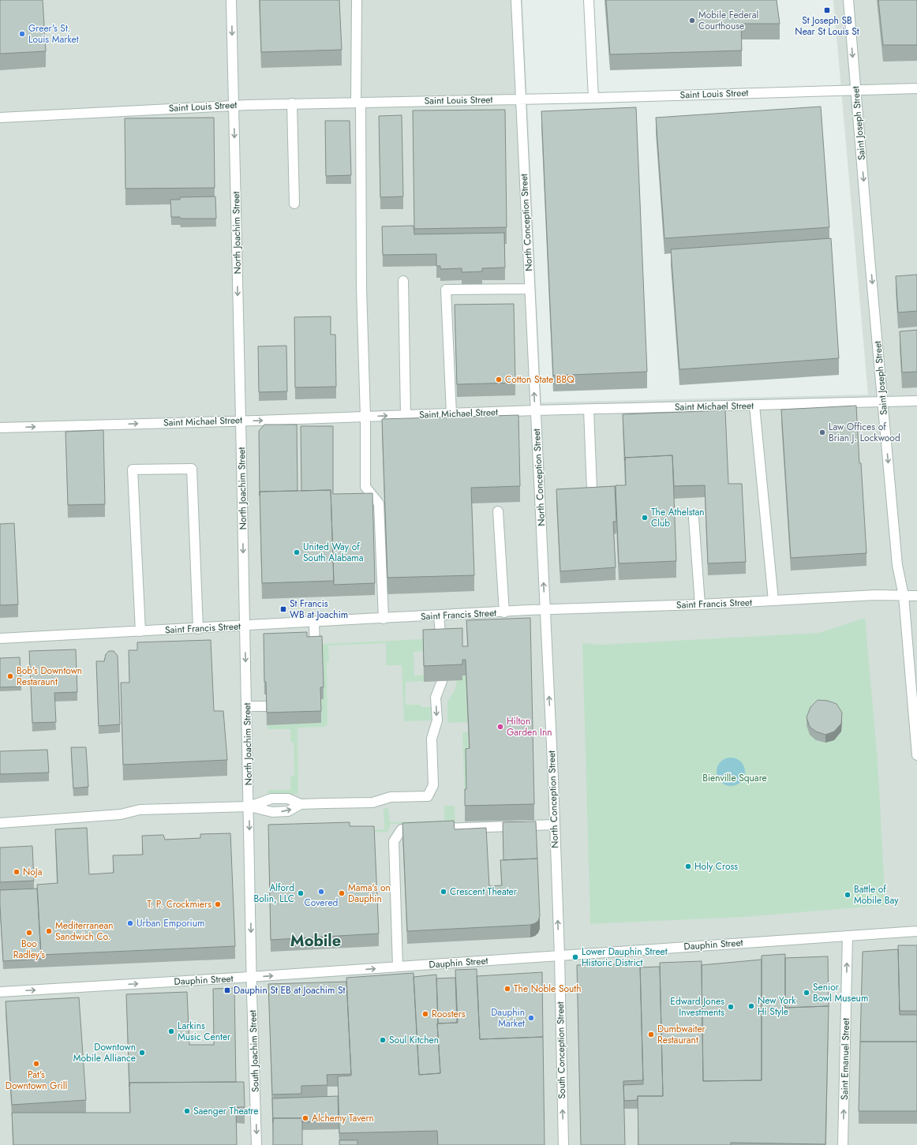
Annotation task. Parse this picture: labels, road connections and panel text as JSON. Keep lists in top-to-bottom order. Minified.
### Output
{"streets":{"street":["Saint Louis Street","Saint Joseph Street","North Conception Street","North Joachim Street","Saint Michael Street","Saint Francis Street","Dauphin Street","South Conception Street","South Joachim Street","Saint Emanuel Street"]},"crossings":[["Saint Louis Street","Saint Joseph Street"],["Saint Louis Street","North Conception Street"],["Saint Louis Street","North Joachim Street"],["Saint Joseph Street","Saint Michael Street"],["Saint Joseph Street","Saint Francis Street"],["North Conception Street","Saint Michael Street"],["North Conception Street","Saint Francis Street"],["North Conception Street","Dauphin Street"],["North Conception Street","South Conception Street"],["North Joachim Street","Saint Michael Street"],["North Joachim Street","Saint Francis Street"],["North Joachim Street","Dauphin Street"],["North Joachim Street","South Joachim Street"],["Dauphin Street","South Conception Street"],["Dauphin Street","South Joachim Street"],["Dauphin Street","Saint Emanuel Street"]],"one_way":["Saint Joseph Street","North Conception Street","North Joachim Street","Saint Michael Street","Dauphin Street","South Conception Street","South Joachim Street","Saint Emanuel Street"],"districts":["Mobile"],"parks":["Bienville Square"],"places":{"transit":["St Joseph SB Near St Louis St","St Francis WB at Joachim","Dauphin St EB at Joachim St"],"other":["Mobile Federal Courthouse","Greer's St. Louis Market","Cotton State BBQ","Law Offices of Brian J. Lockwood","The Athelstan Club","United Way of South Alabama","Bob's Downtown Restaraunt","Hilton Garden Inn","Holy Cross","NoJa","Covered","Crescent Theater","Alford Bolin, LLC","Mama's on Dauphin","Battle of Mobile Bay","T. P. Crockmiers","Urban Emporium","Mediterranean Sandwich Co.","Boo Radley's","Lower Dauphin Street Historic District","The Noble South","Senior Bowl Museum","New York Hi Style","Edward Jones Investments","Roosters","Dauphin Market","Larkins Music Center","Dumbwaiter Restaurant","Soul Kitchen","Downtown Mobile Alliance","Pat's Downtown Grill","Saenger Theatre","Alchemy Tavern"]}}
